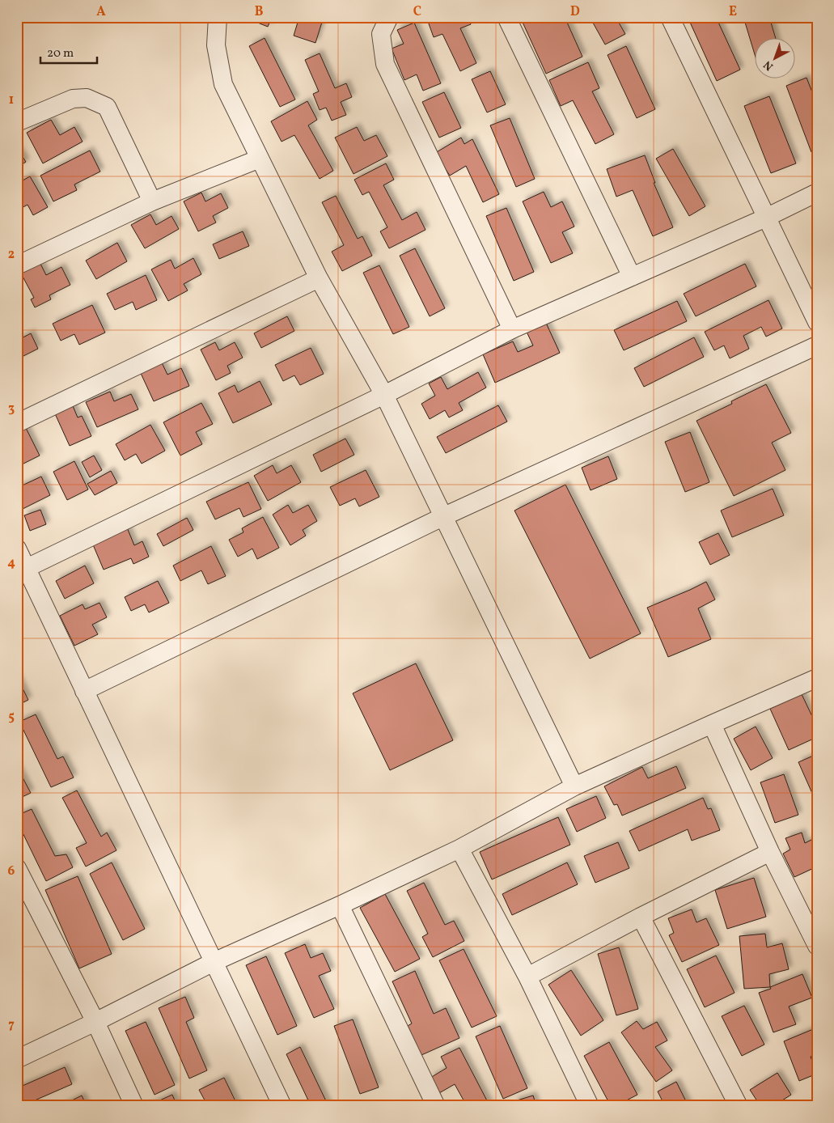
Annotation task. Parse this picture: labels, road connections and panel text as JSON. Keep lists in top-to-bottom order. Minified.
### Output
{"scale_bar":"20 m","north":"bottom left","grid":{"columns":["A","B","C","D","E"],"rows":["1","2","3","4","5","6","7"]}}
